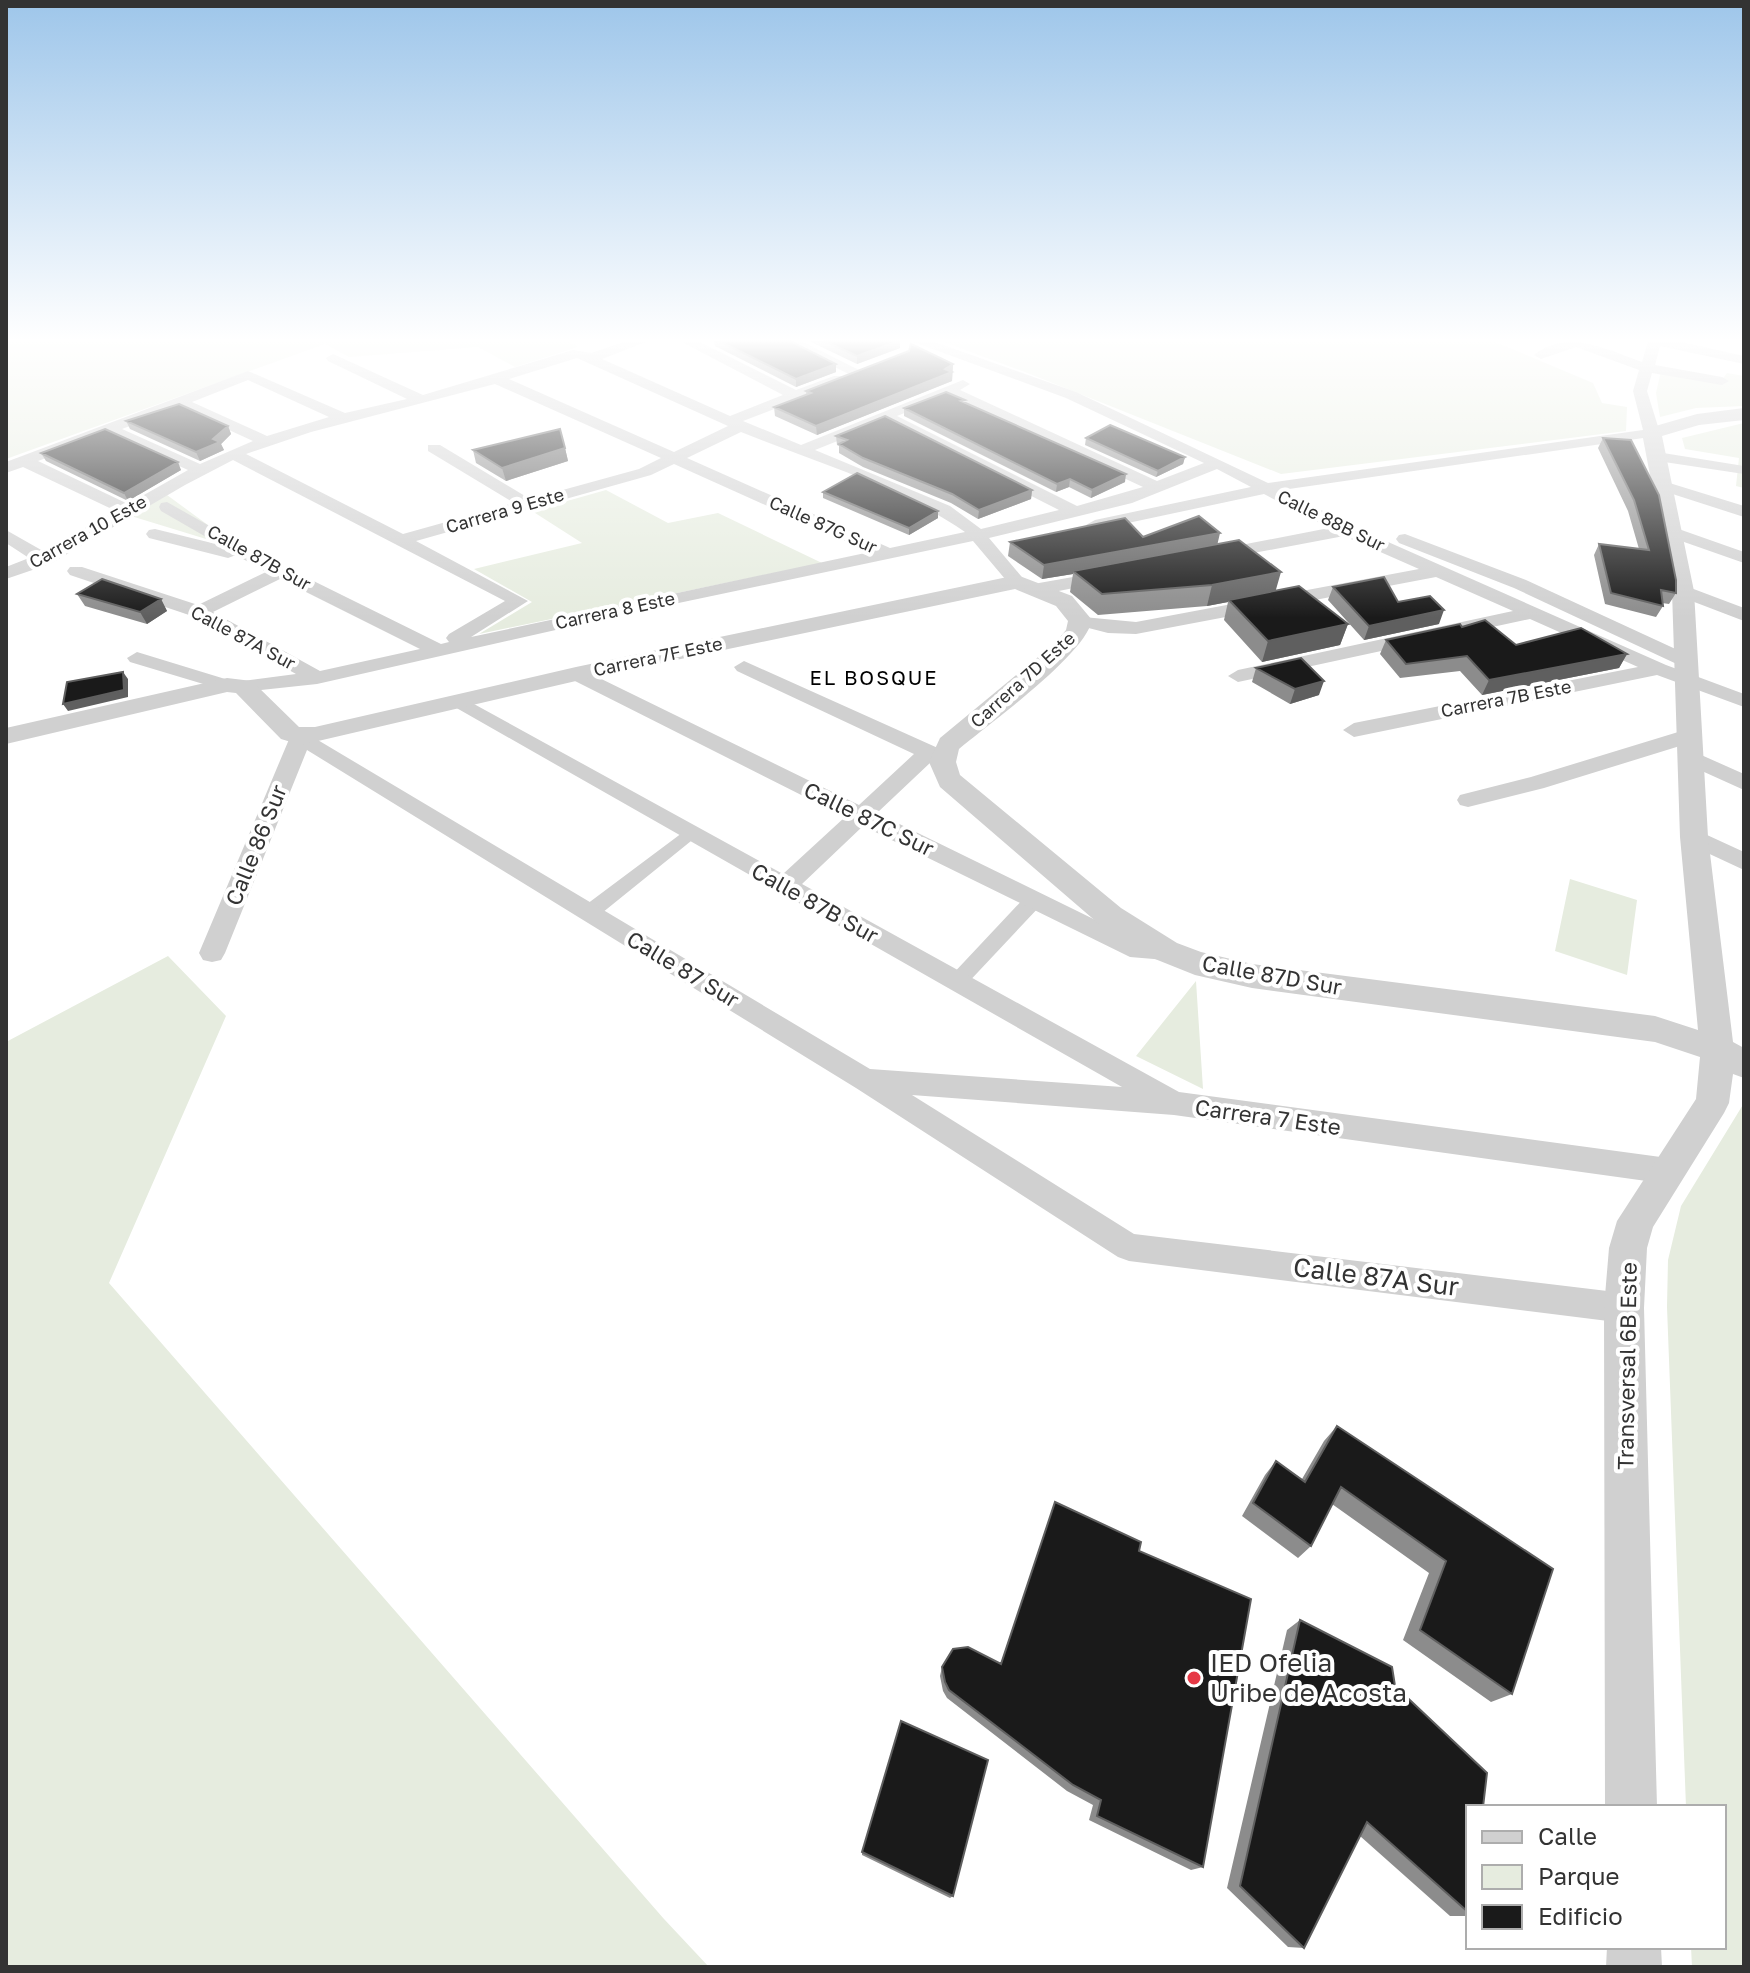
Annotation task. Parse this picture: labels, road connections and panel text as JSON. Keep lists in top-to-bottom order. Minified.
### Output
{"streets":{"street":["Carrera 9 Este","Calle 88B Sur","Calle 87G Sur","Carrera 10 Este","Calle 87B Sur","Carrera 8 Este","Calle 87A Sur","Carrera 7F Este","Carrera 7D Este","Carrera 7B Este","Calle 87C Sur","Calle 86 Sur","Calle 87 Sur","Calle 87D Sur","Carrera 7 Este","Transversal 6B Este"]},"crossings":[["Carrera 9 Este","Calle 87G Sur"],["Calle 88B Sur","Carrera 8 Este"],["Calle 88B Sur","Carrera 7D Este"],["Calle 88B Sur","Carrera 7B Este"],["Calle 88B Sur","Transversal 6B Este"],["Calle 87G Sur","Carrera 8 Este"],["Calle 87B Sur","Carrera 8 Este"],["Calle 87B Sur","Carrera 7F Este"],["Calle 87B Sur","Carrera 7D Este"],["Calle 87B Sur","Carrera 7 Este"],["Carrera 8 Este","Calle 87A Sur"],["Carrera 8 Este","Calle 87 Sur"],["Carrera 8 Este","Transversal 6B Este"],["Calle 87A Sur","Calle 87 Sur"],["Calle 87A Sur","Transversal 6B Este"],["Carrera 7F Este","Calle 87C Sur"],["Carrera 7F Este","Calle 86 Sur"],["Carrera 7F Este","Calle 87 Sur"],["Carrera 7D Este","Calle 87C Sur"],["Carrera 7D Este","Calle 87D Sur"],["Calle 87C Sur","Calle 87D Sur"],["Calle 86 Sur","Calle 87 Sur"],["Calle 87 Sur","Carrera 7 Este"],["Calle 87D Sur","Transversal 6B Este"],["Carrera 7 Este","Transversal 6B Este"]],"districts":["EL BOSQUE"],"places":["IED Ofelia Uribe de Acosta"],"legend":["Calle","Parque","Edificio"]}
